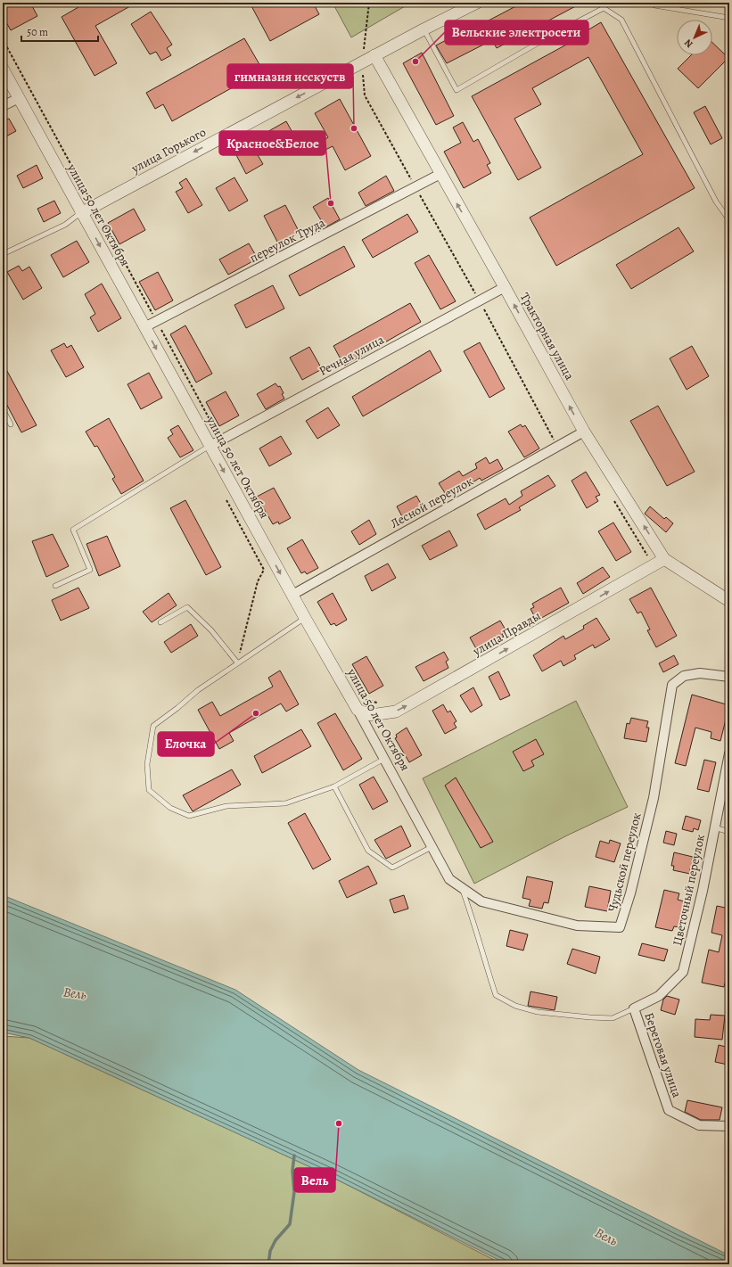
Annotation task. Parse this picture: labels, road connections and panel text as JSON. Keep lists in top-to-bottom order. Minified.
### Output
{"streets":{"street":["улица Горького","улица 50 лет Октября","переулок Труда","Тракторная улица","Речная улица","Лесной переулок","улица Правды","Чудьской переулок","Цветочный переулок","Береговая улица"]},"crossings":[["улица Горького","улица 50 лет Октября"],["улица Горького","Тракторная улица"],["улица 50 лет Октября","переулок Труда"],["улица 50 лет Октября","Речная улица"],["улица 50 лет Октября","Лесной переулок"],["улица 50 лет Октября","улица Правды"],["улица 50 лет Октября","Чудьской переулок"],["переулок Труда","Тракторная улица"],["Тракторная улица","Речная улица"],["Тракторная улица","Лесной переулок"],["Тракторная улица","улица Правды"],["Цветочный переулок","Береговая улица"]],"one_way":["улица Горького","улица 50 лет Октября","Тракторная улица","улица Правды"],"water":["Вель"],"places":["Вельские электросети","гимназия исскуств","Красное&Белое","Елочка","Вель"],"scale_bar":"50 m","north":"bottom left"}
